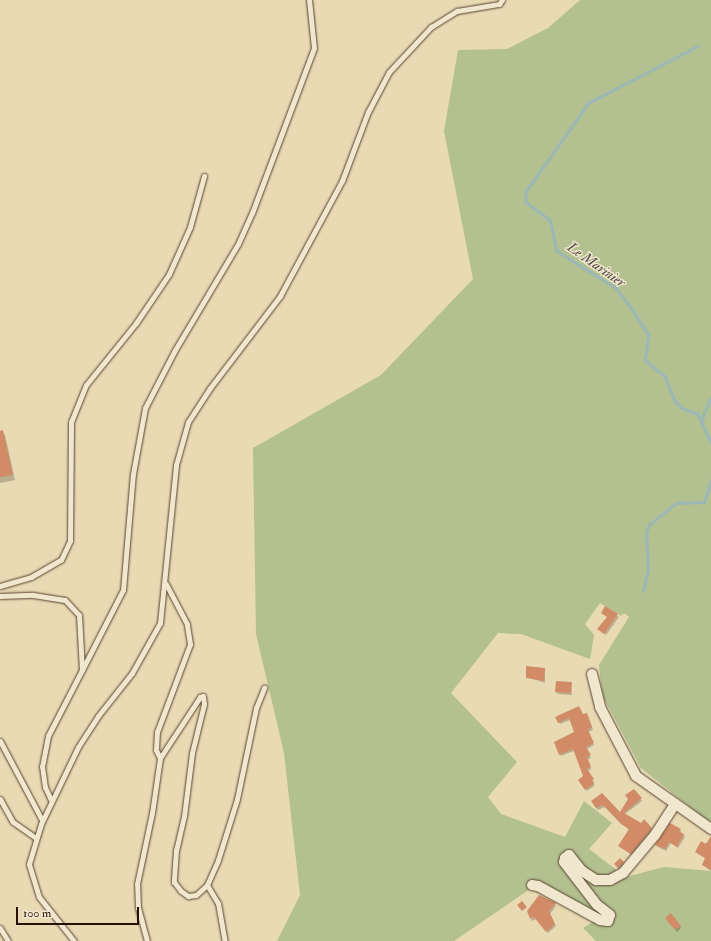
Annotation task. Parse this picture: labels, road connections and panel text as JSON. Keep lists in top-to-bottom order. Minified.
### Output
{"water":["Le Marinier"],"scale_bar":"100 m"}
